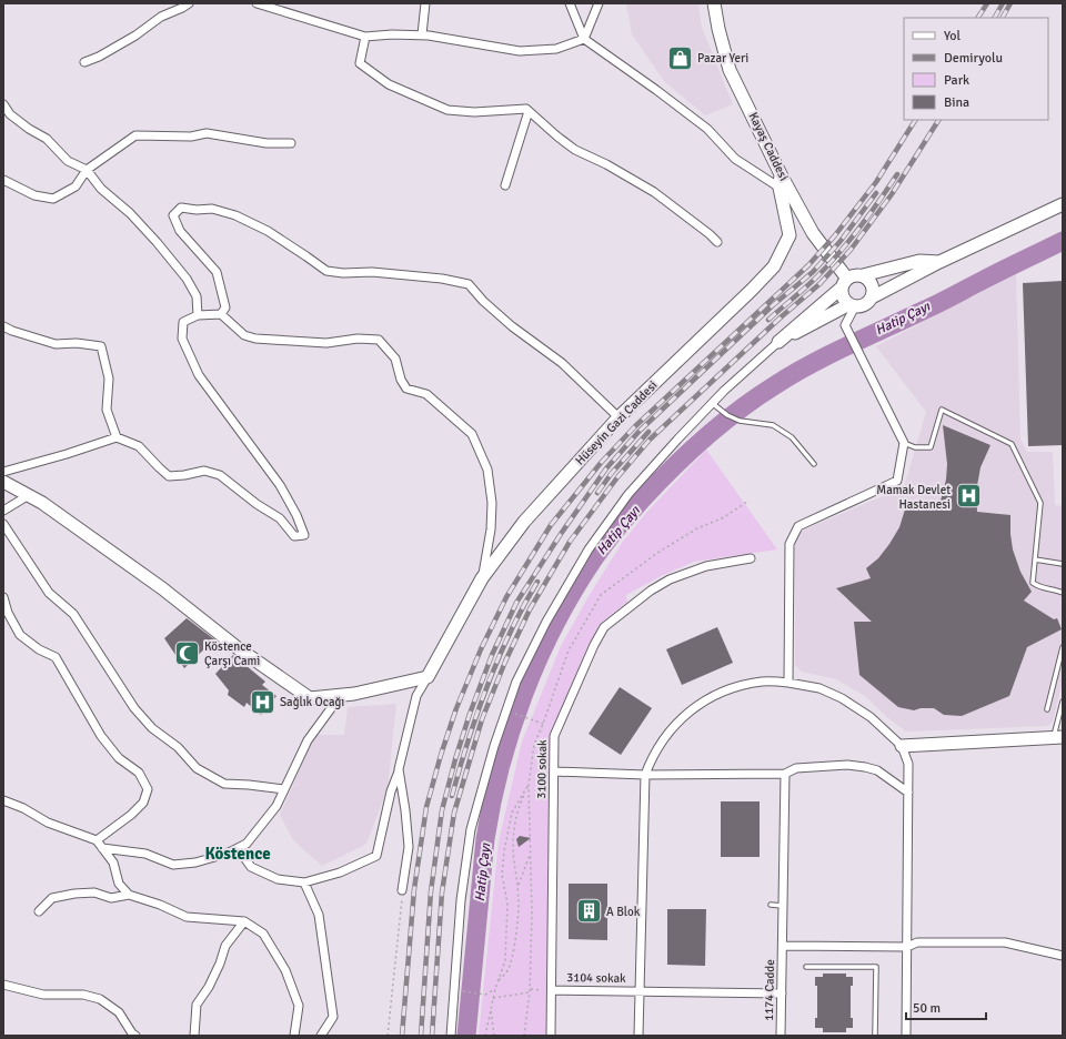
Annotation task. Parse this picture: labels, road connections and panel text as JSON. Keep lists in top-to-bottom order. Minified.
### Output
{"streets":{"street":["Kayaş Caddesi","Hüseyin Gazi Caddesi","3100 sokak","3104 sokak","1174 Cadde"]},"crossings":[["Kayaş Caddesi","Hüseyin Gazi Caddesi"],["3100 sokak","3104 sokak"],["3104 sokak","1174 Cadde"]],"districts":["Köstence"],"water":["Hatip Çayı"],"places":{"shop":["Pazar Yeri"],"hospital":["Mamak Devlet Hastanesi","Sağlık Ocağı"],"mosque":["Köstence Çarşı Cami"],"building":["A Blok"]},"legend":["Yol","Demiryolu","Park","Bina"],"scale_bar":"50 m"}
